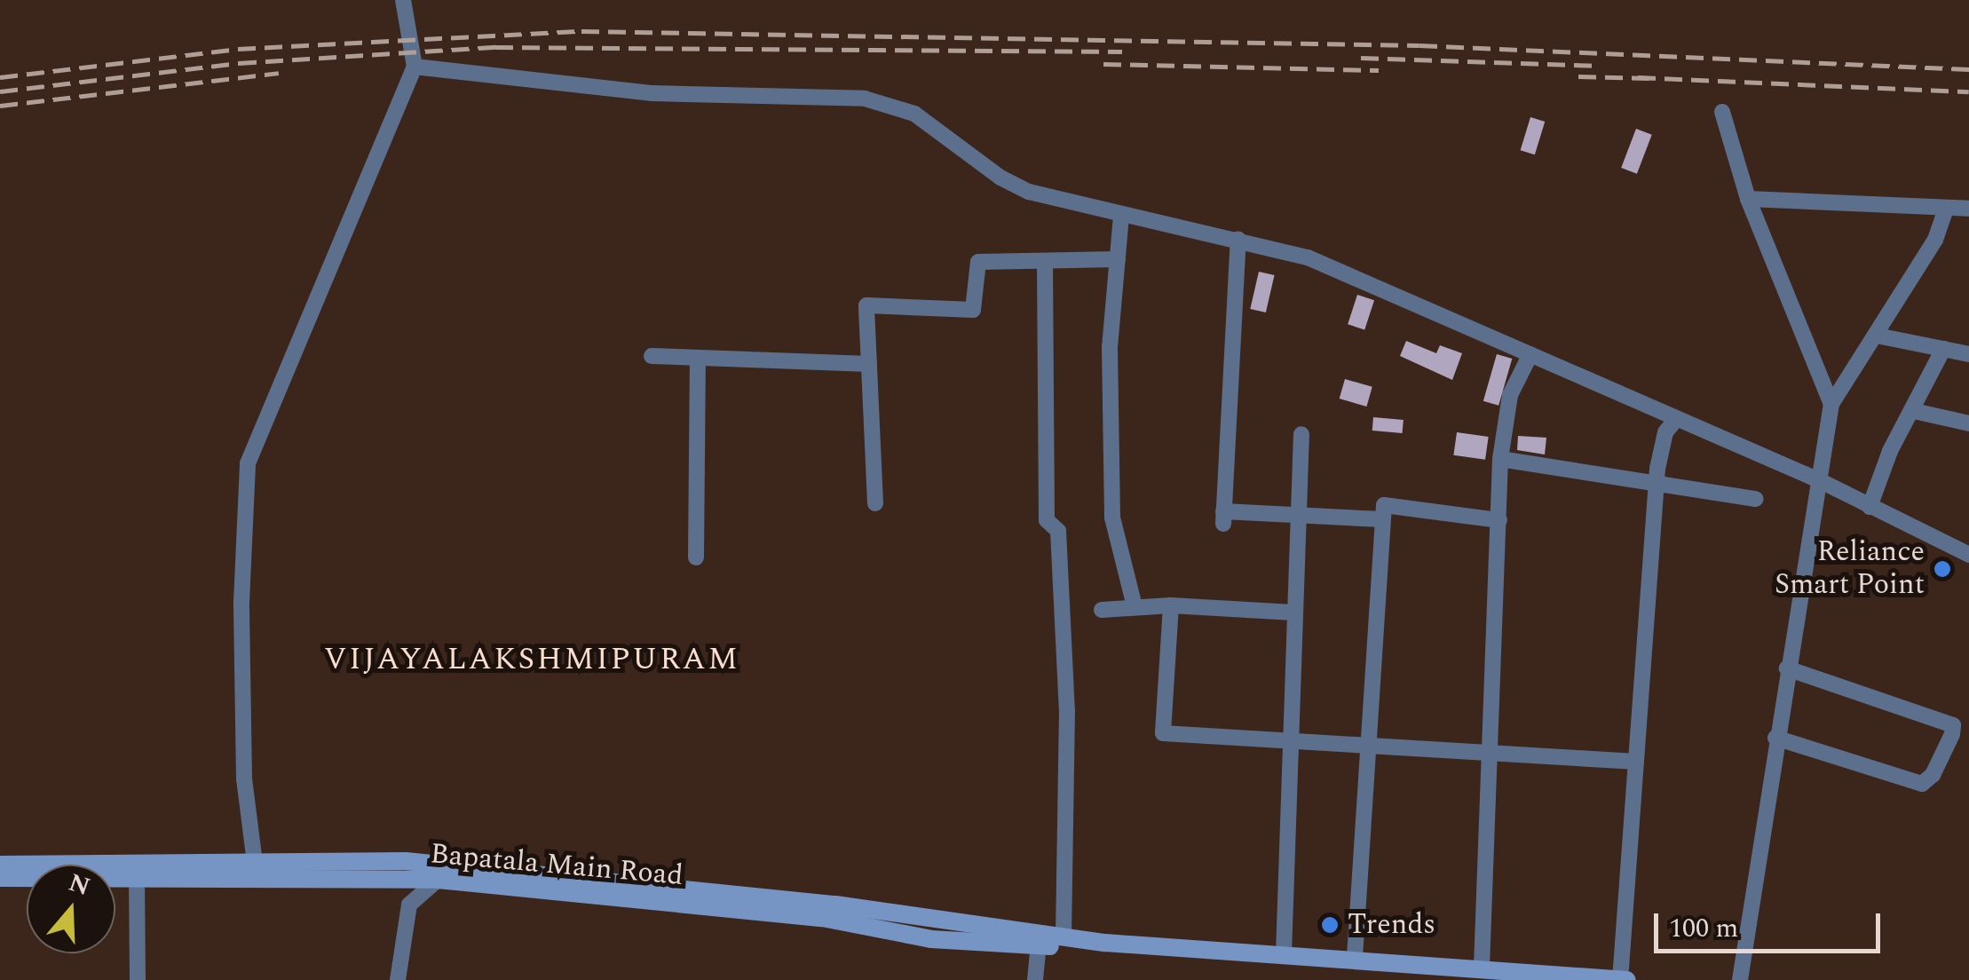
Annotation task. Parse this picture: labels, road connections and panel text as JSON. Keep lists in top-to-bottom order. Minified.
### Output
{"streets":{"main road":["Bapatala Main Road"]},"districts":["VIJAYALAKSHMIPURAM"],"places":["Reliance Smart Point","Trends"],"scale_bar":"100 m","north":"top"}
